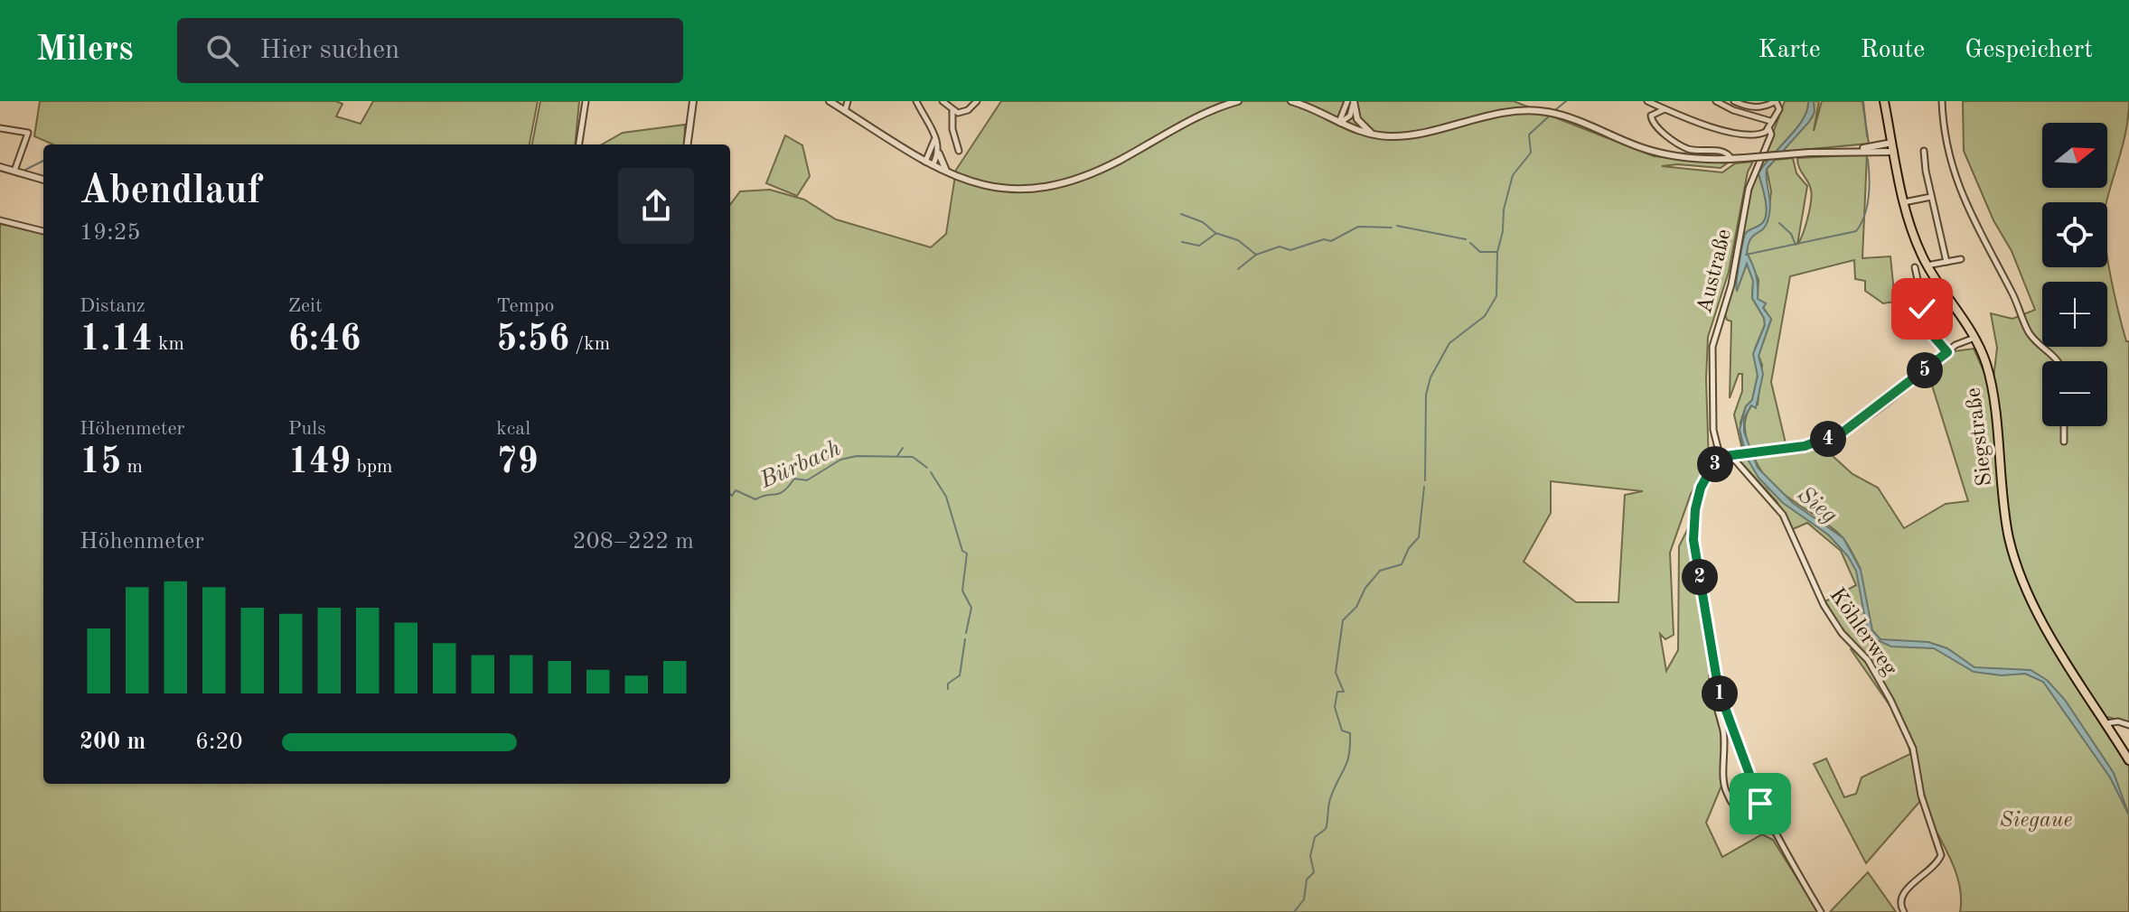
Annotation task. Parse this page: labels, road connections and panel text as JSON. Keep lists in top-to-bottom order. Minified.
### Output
{"streets":{"main road":["Siegstraße"],"street":["Austraße","Köhlerweg"]},"water":["Bürbach","Sieg"],"parks":["Siegaue"],"north":"right","page":{"header":"Milers","search":"Hier suchen","nav":["Karte","Route","Gespeichert"],"map_buttons":["+","−"],"heading":["Abendlauf","19:25"],"stats":[["Distanz","1.14 km"],["Zeit","6:46"],["Tempo","5:56 /km"],["Höhenmeter","15 m"],["Puls","149 bpm"],["kcal","79"]],"pins":["5","4","3","2","1"],"chart":["Höhenmeter","208–222 m"],"list":[{"name":"200 m","note":"6:20"}]}}
